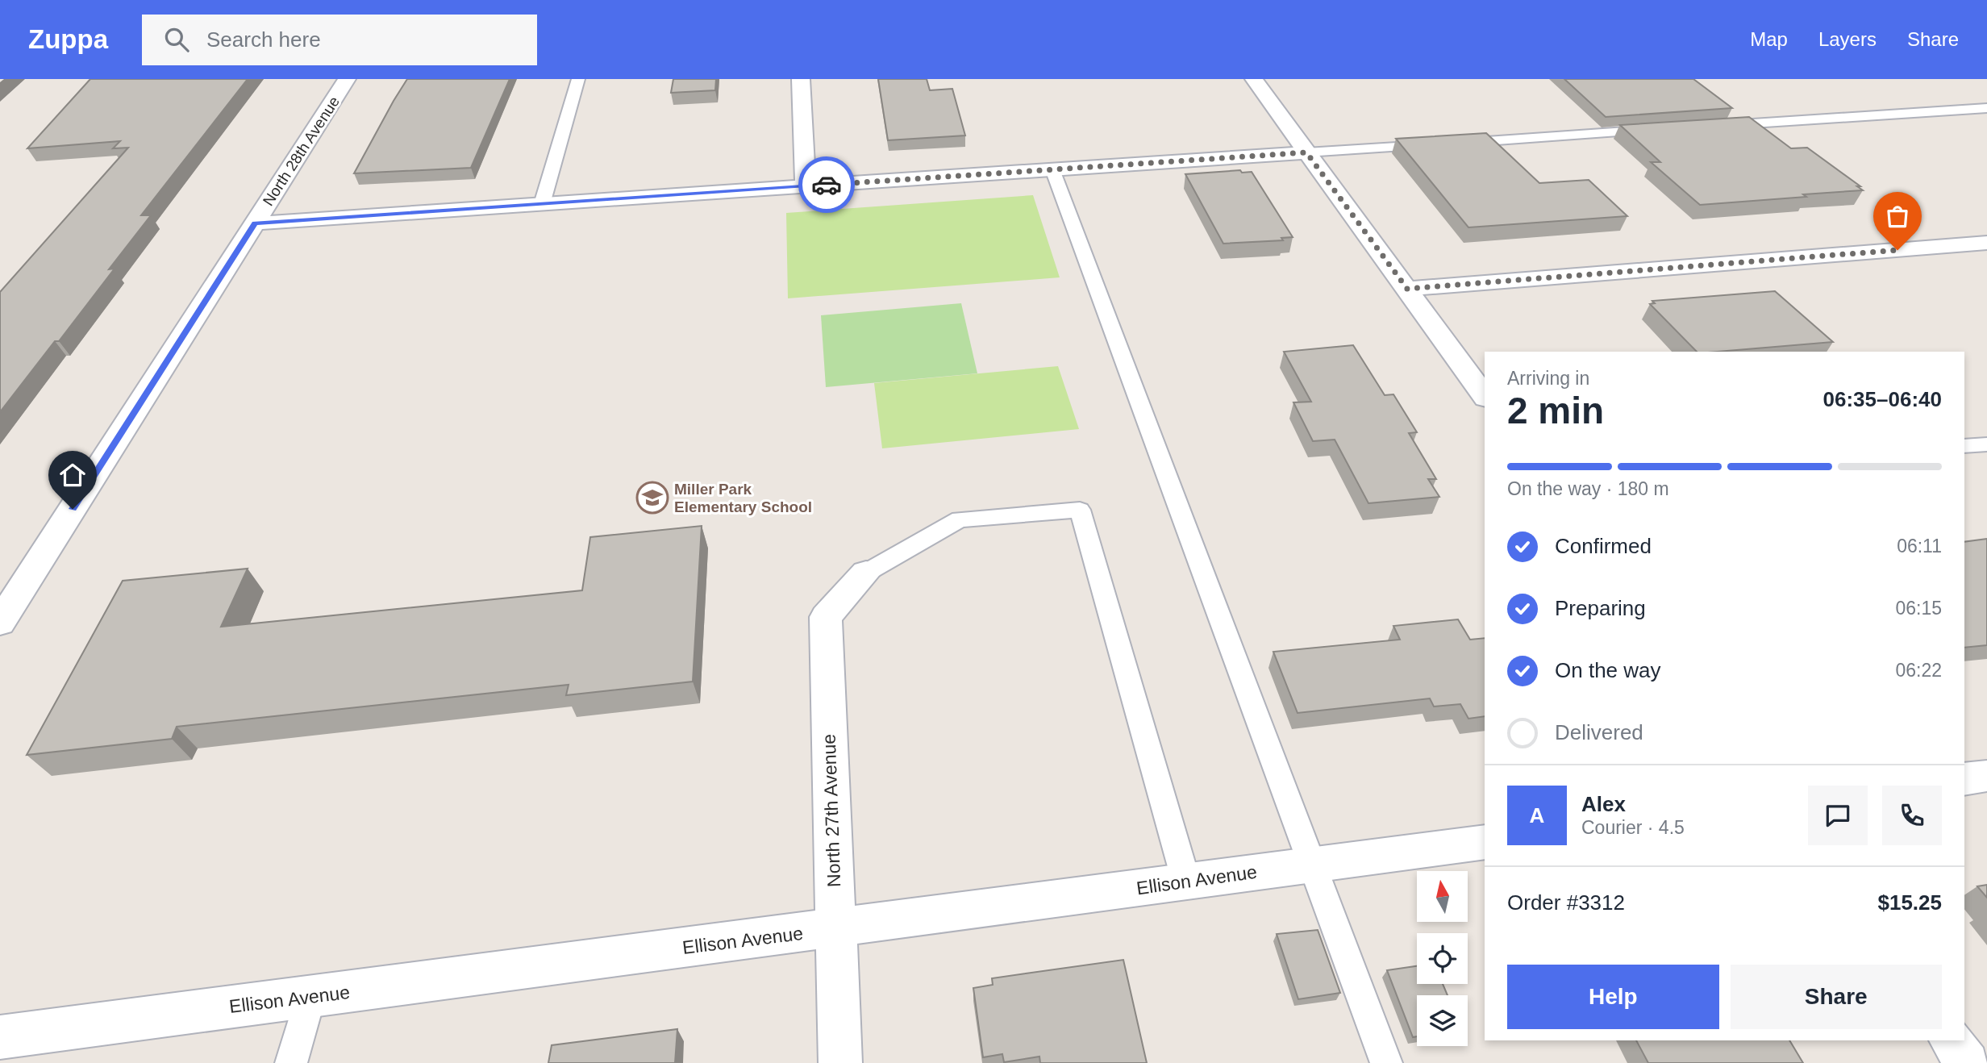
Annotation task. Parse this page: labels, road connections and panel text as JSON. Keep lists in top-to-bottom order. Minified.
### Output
{"streets":{"street":["North 28th Avenue","North 27th Avenue","Ellison Avenue"]},"crossings":[["North 27th Avenue","Ellison Avenue"]],"places":{"school or university":["Miller Park Elementary School"]},"north":"top","page":{"header":"Zuppa","search":"Search here","nav":["Map","Layers","Share"],"heading":["2 min","Arriving in","06:35–06:40"],"panel":["Alex","Courier · 4.5","Order #3312","$15.25"],"bar":"On the way · 180 m","list":[["Confirmed","06:11"],["Preparing","06:15"],["On the way","06:22"],"Delivered"],"round":"A","buttons":["Help","Share"]}}
